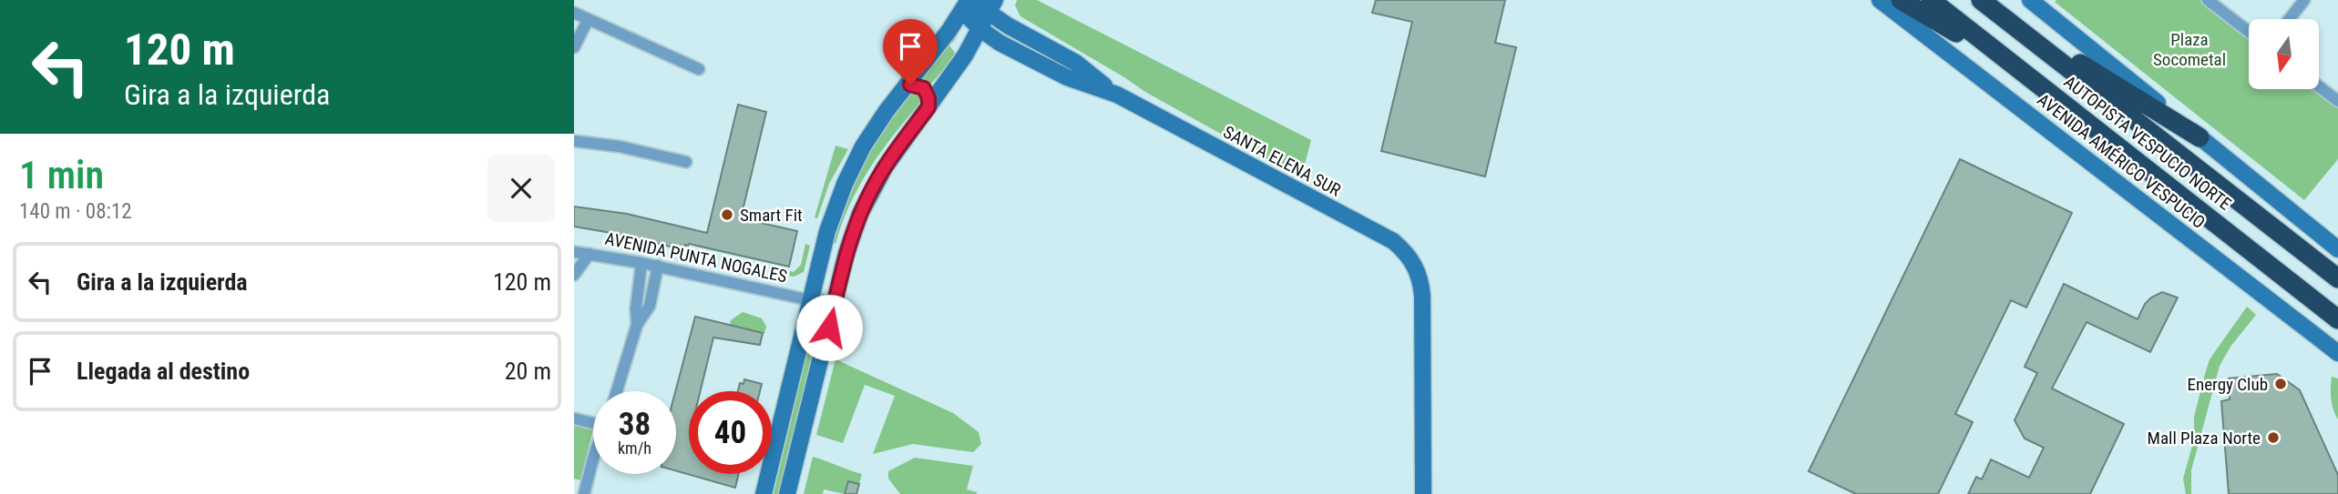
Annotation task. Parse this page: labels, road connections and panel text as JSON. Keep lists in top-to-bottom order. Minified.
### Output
{"streets":{"highway":["AUTOPISTA VESPUCIO NORTE"],"street":["SANTA ELENA SUR","AVENIDA AMÉRICO VESPUCIO","AVENIDA PUNTA NOGALES"]},"parks":["Plaza Socometal"],"places":["Smart Fit","Energy Club","Mall Plaza Norte"],"north":"bottom","page":{"turn":["120 m","Gira a la izquierda"],"heading":["1 min","140 m · 08:12"],"list":[{"name":"Gira a la izquierda","value":"120 m"},{"name":"Llegada al destino","value":"20 m"}],"speed":"38 km/h","limit":"40"}}
